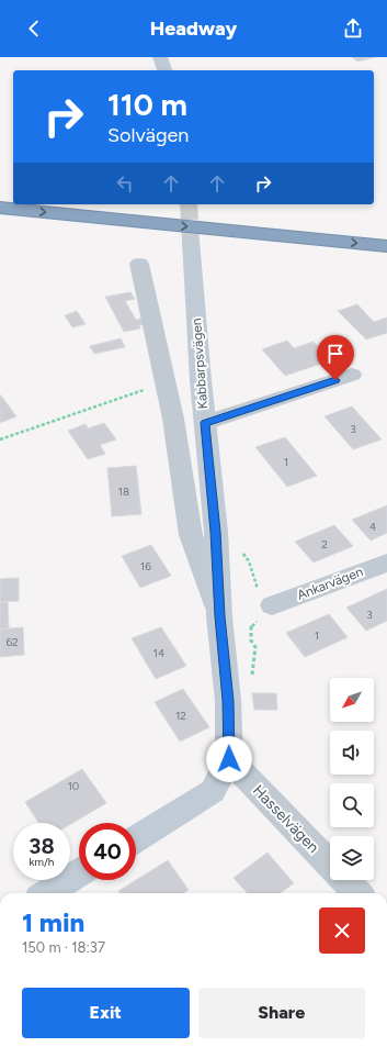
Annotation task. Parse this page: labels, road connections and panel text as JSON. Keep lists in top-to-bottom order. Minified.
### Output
{"streets":{"street":["Kabbarpsvägen","Ankarvägen","Hasselvägen"]},"crossings":[["Kabbarpsvägen","Hasselvägen"]],"house_numbers":["3","1","18","4","2","16","3","1","62","14","12","10"],"north":"bottom left","page":{"header":"Headway","turn":["110 m","Solvägen"],"speed":"38 km/h","limit":"40","heading":["1 min","150 m · 18:37"],"buttons":["Exit","Share"]}}
